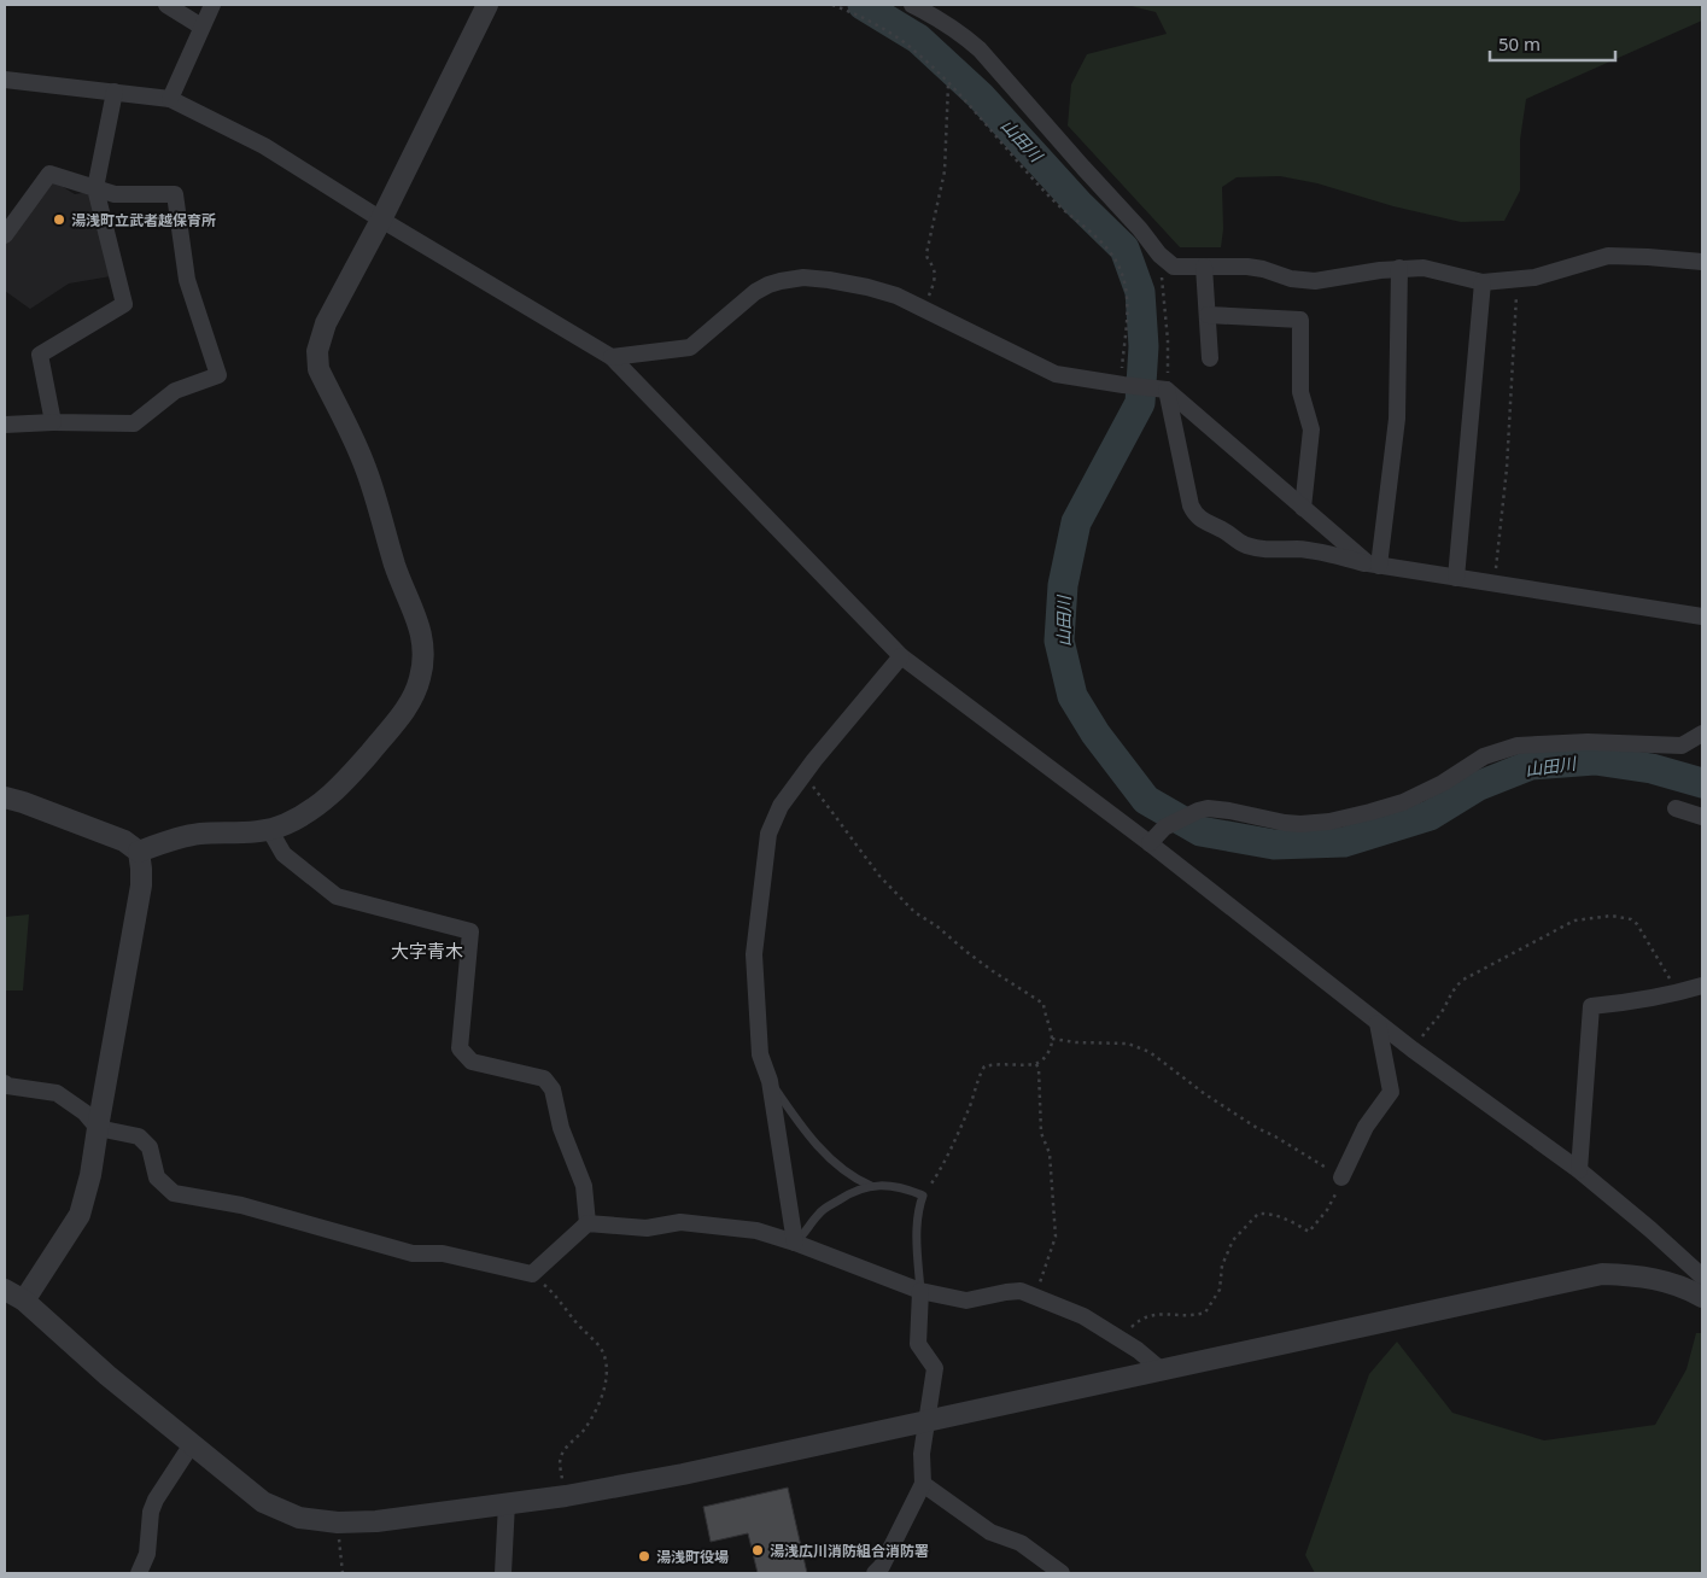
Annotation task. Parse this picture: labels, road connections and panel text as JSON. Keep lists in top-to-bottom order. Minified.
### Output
{"districts":["大字青木"],"water":["山田川"],"places":["湯浅町立武者越保育所","湯浅広川消防組合消防署","湯浅町役場"],"scale_bar":"50 m"}
